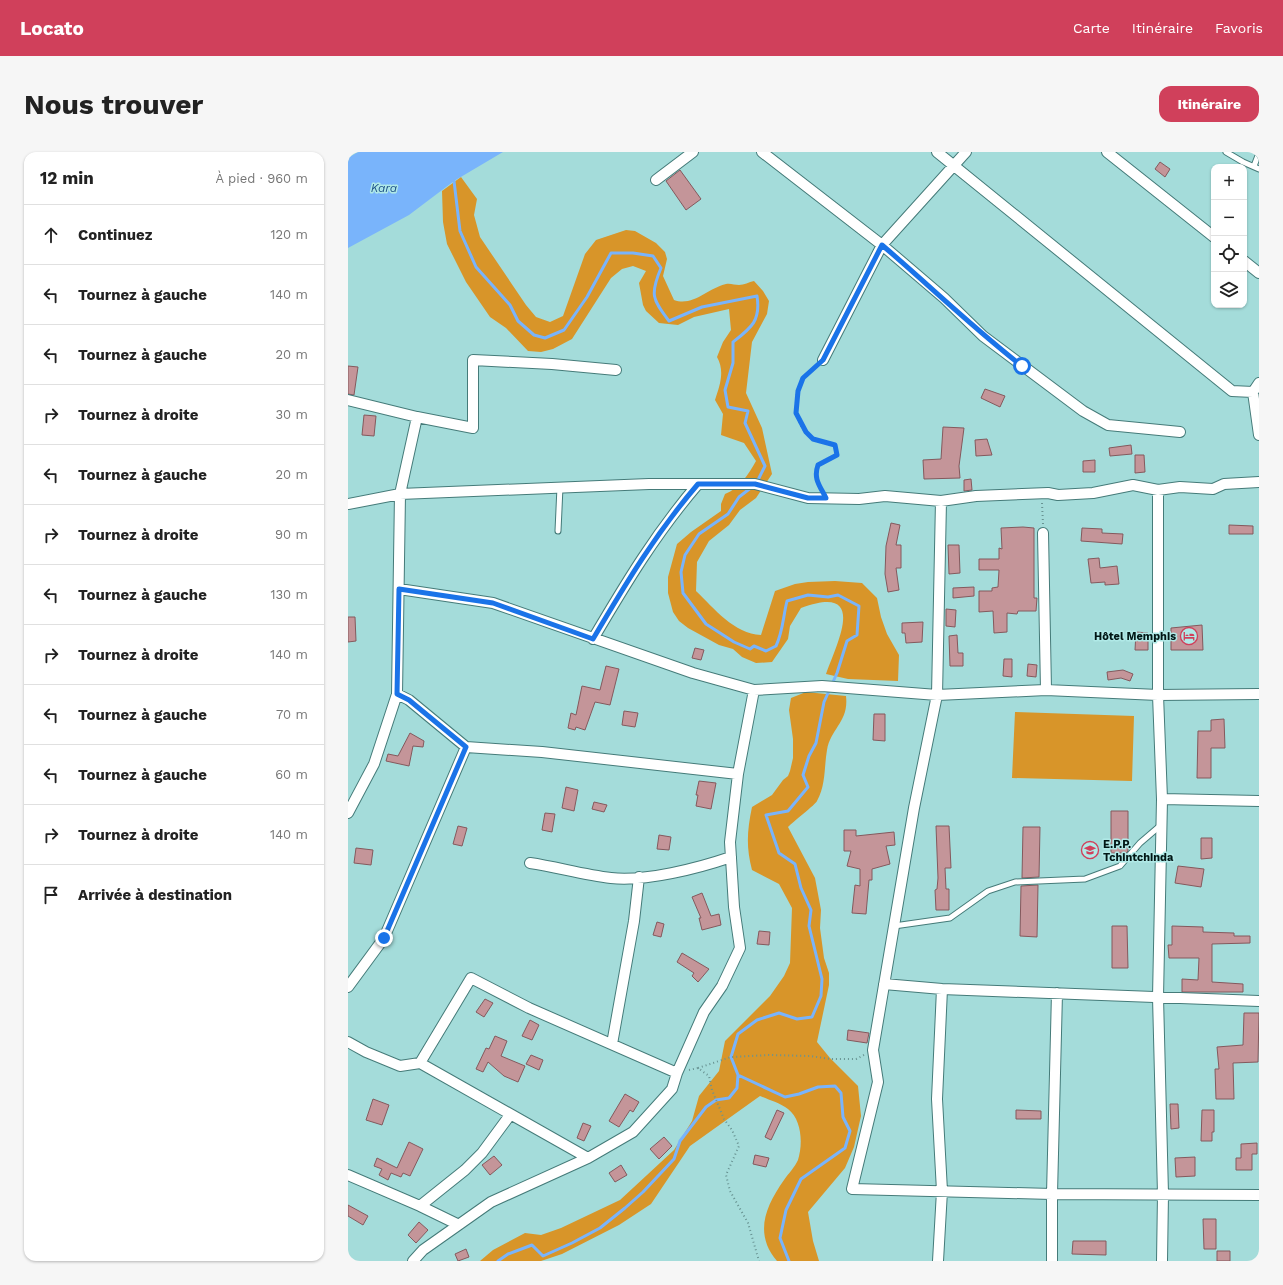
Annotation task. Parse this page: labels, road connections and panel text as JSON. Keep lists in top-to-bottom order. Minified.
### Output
{"water":["Kara"],"places":{"hotel":["Hôtel Memphis"],"school or university":["E.P.P. Tchintchinda"]},"page":{"header":"Locato","nav":["Carte","Itinéraire","Favoris"],"buttons":"Itinéraire","title":"Nous trouver","heading":["12 min","À pied · 960 m"],"map_buttons":["+","−"],"list":[["Continuez","120 m"],["Tournez à gauche","140 m"],["Tournez à gauche","20 m"],["Tournez à droite","30 m"],["Tournez à gauche","20 m"],["Tournez à droite","90 m"],["Tournez à gauche","130 m"],["Tournez à droite","140 m"],["Tournez à gauche","70 m"],["Tournez à gauche","60 m"],["Tournez à droite","140 m"],"Arrivée à destination"]}}
